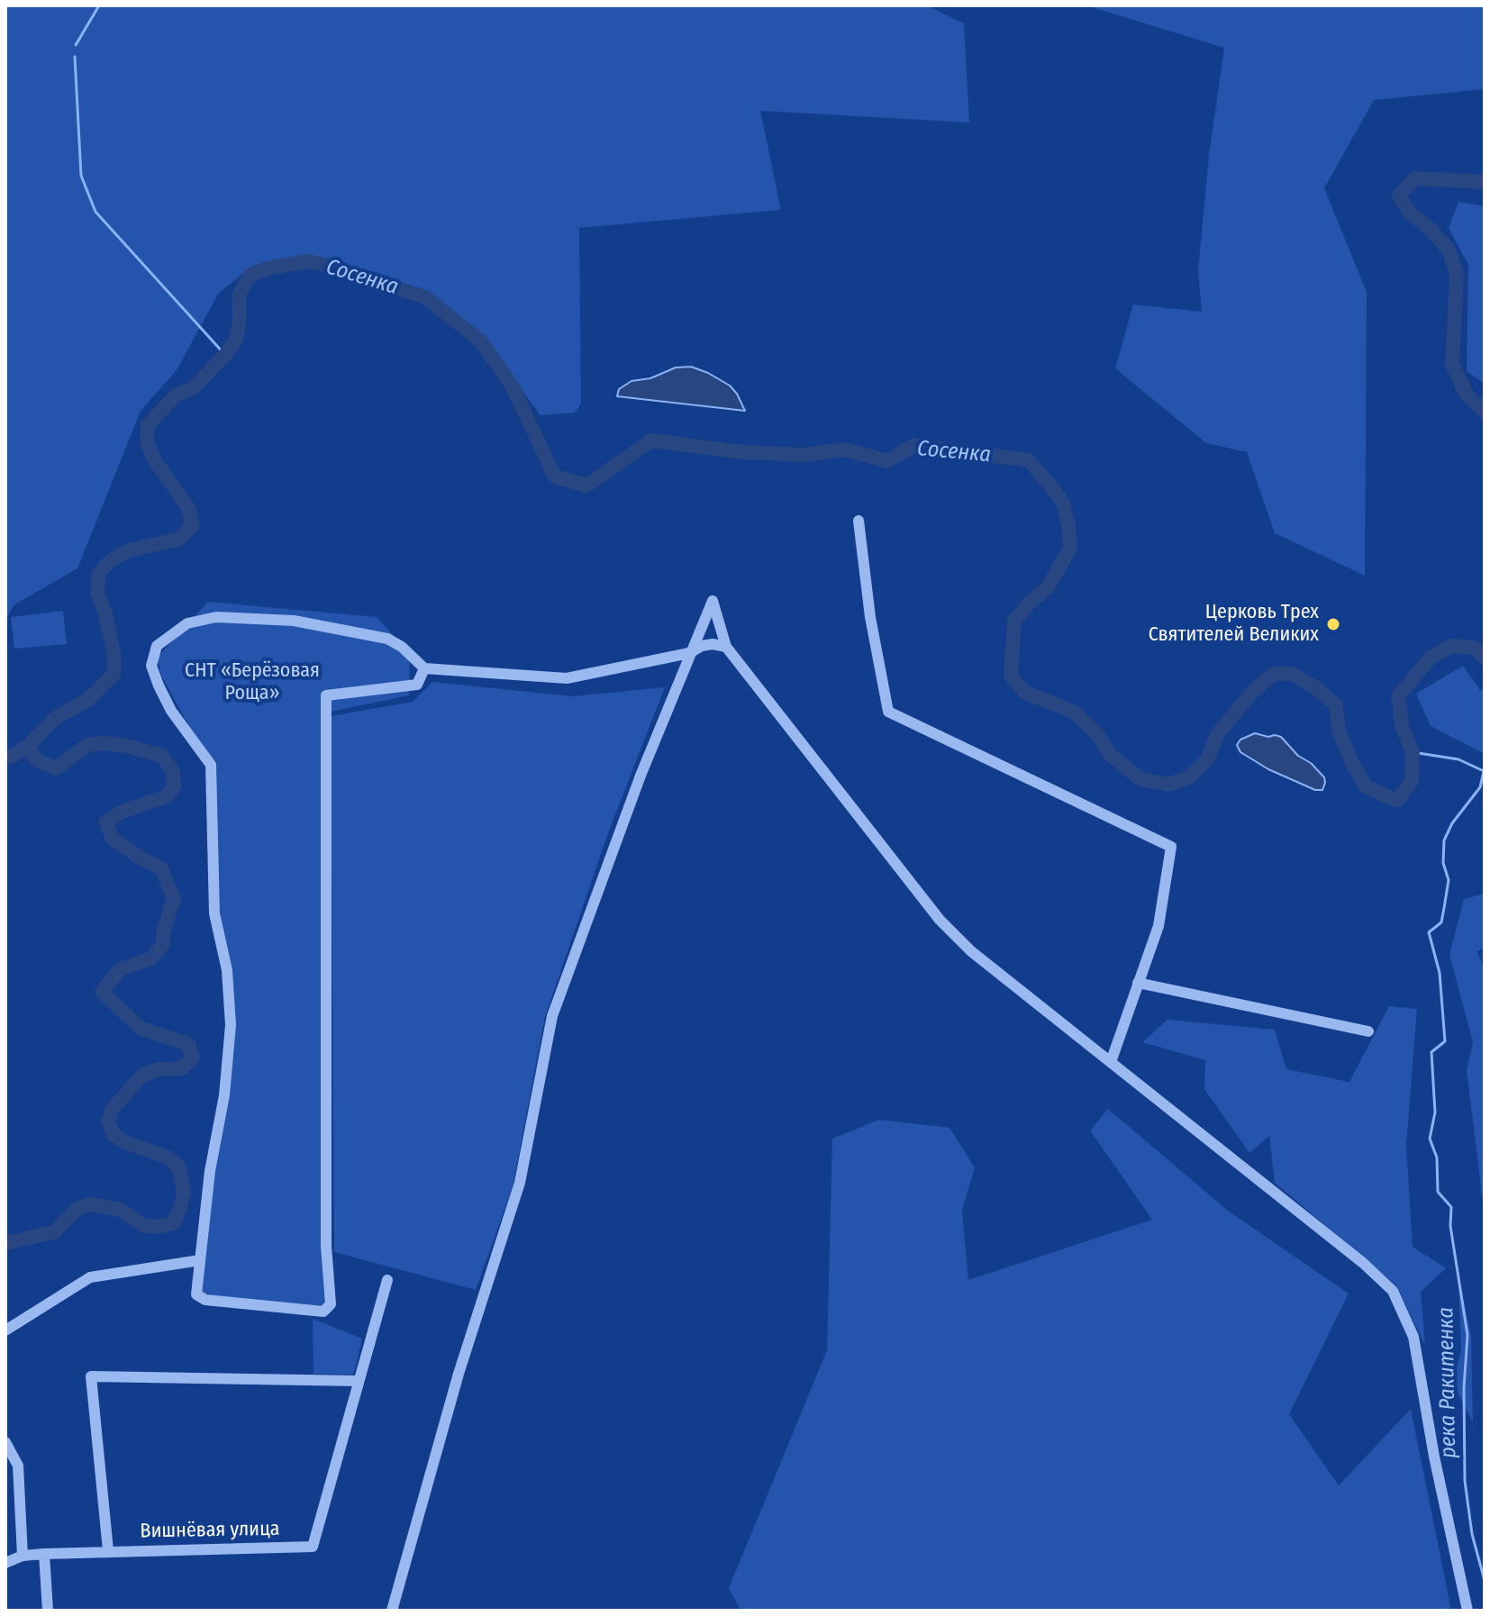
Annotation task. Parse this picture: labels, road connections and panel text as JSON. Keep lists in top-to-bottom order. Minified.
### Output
{"streets":{"street":["Вишнёвая улица"]},"water":["Сосенка","река Ракитенка"],"parks":["СНТ «Берёзовая Роща»"],"places":["Церковь Трех Святителей Великих"]}
